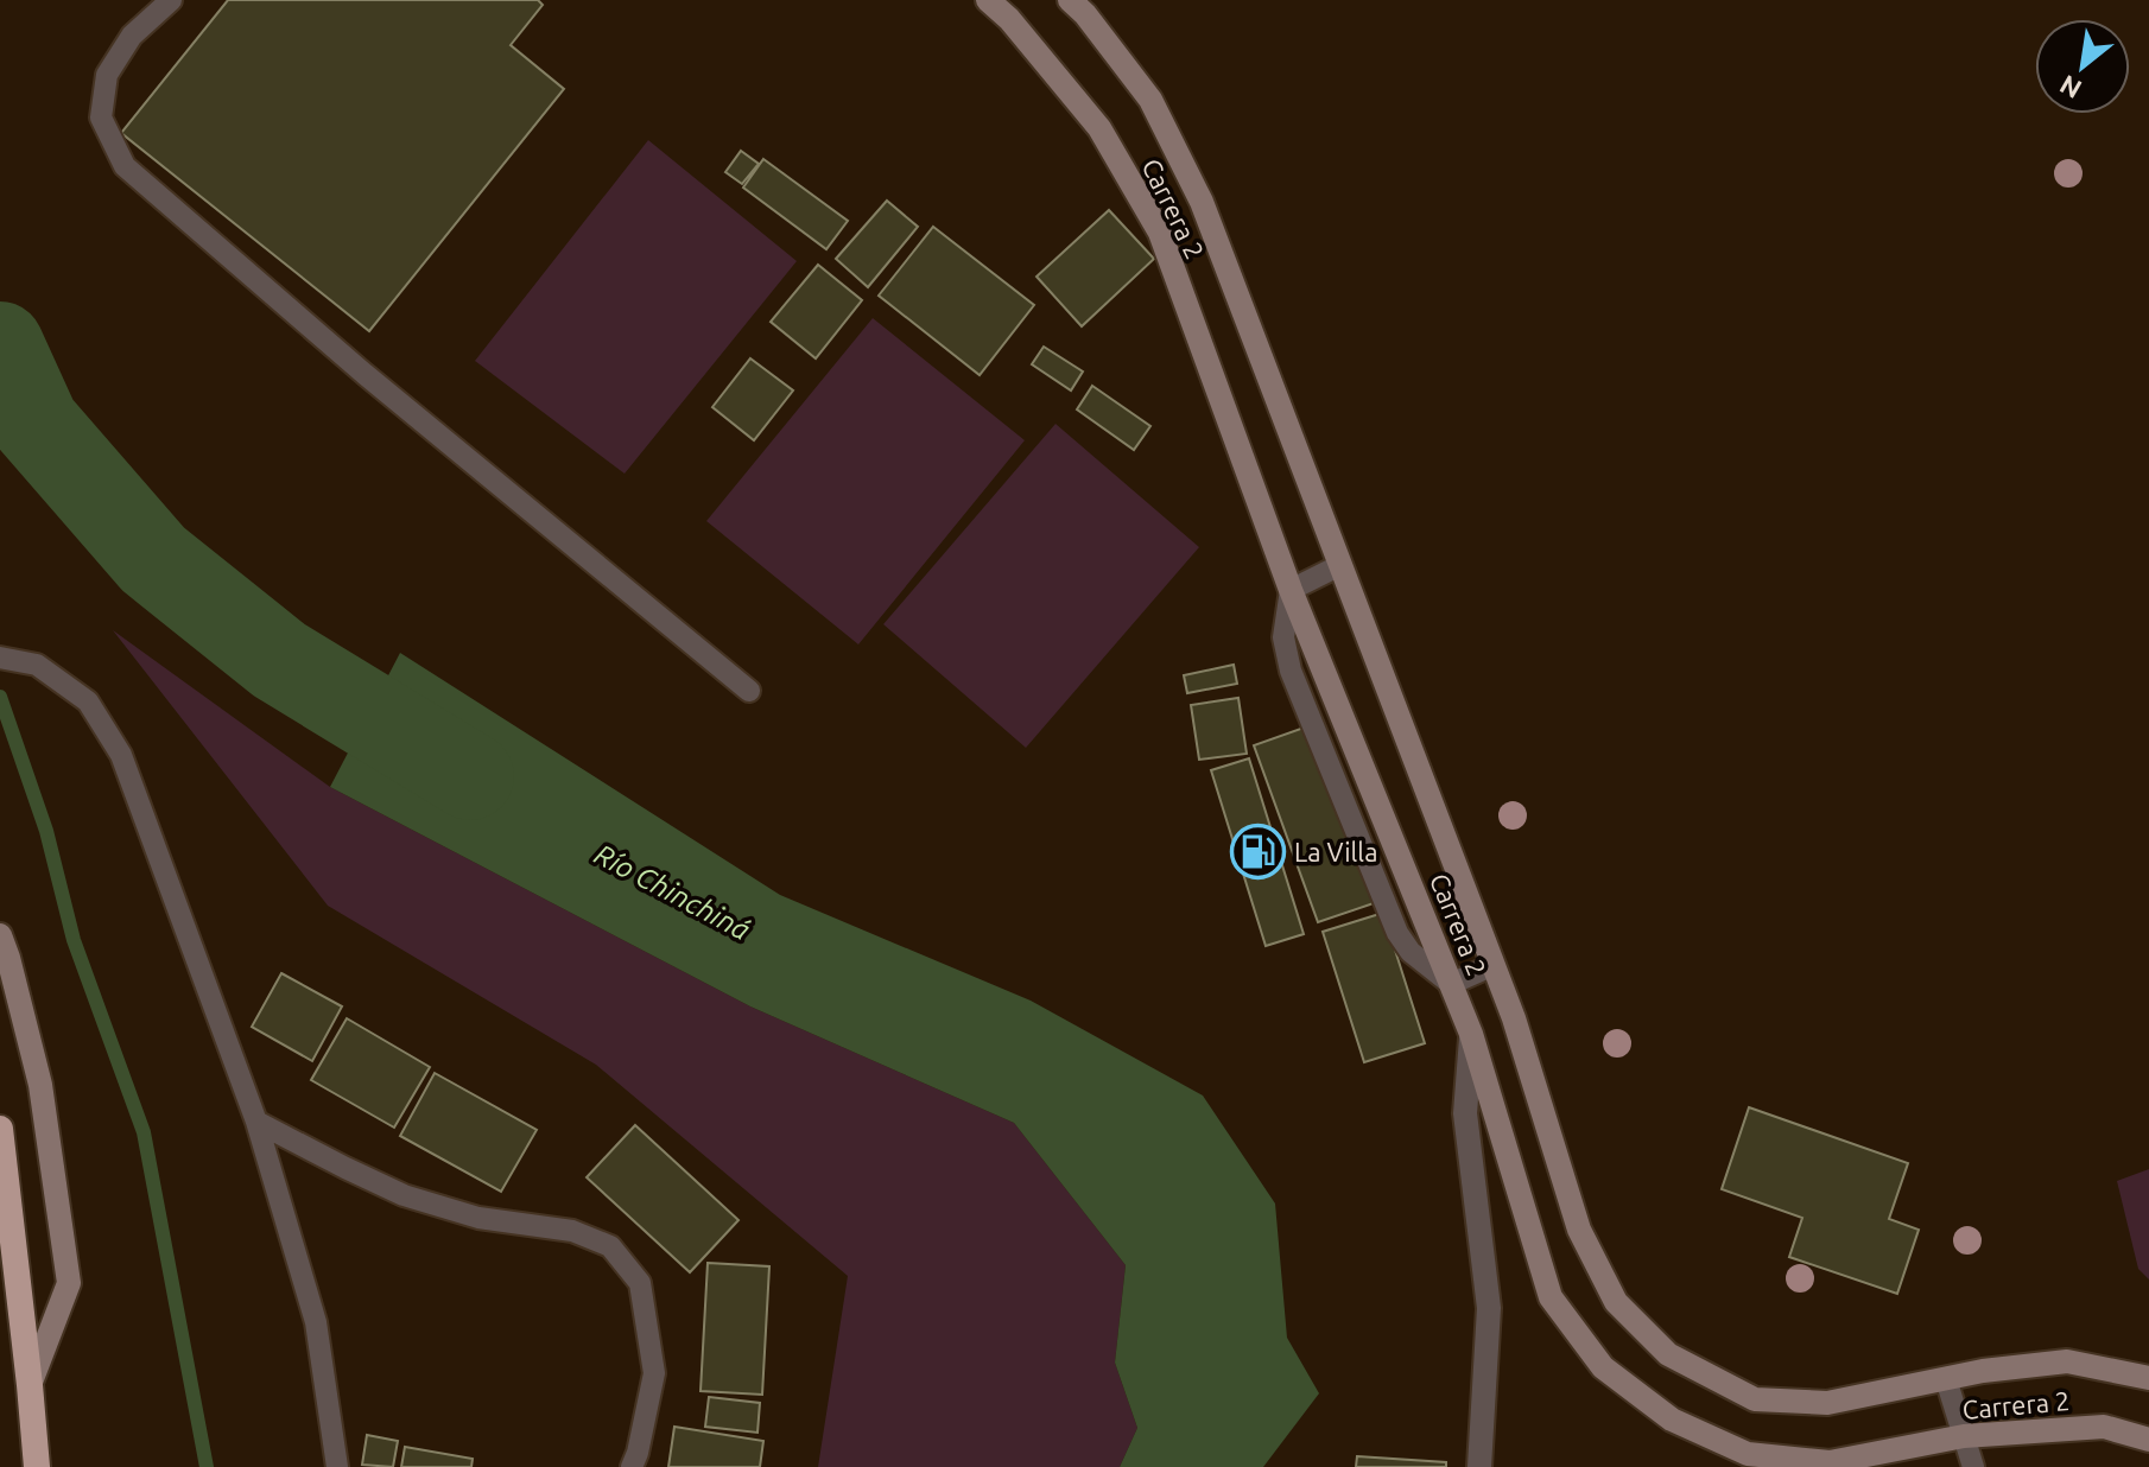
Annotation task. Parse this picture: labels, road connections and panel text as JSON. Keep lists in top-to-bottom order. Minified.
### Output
{"streets":{"main road":["Carrera 2"]},"water":["Río Chinchiná"],"places":{"fuel station":["La Villa"]},"north":"bottom left"}
